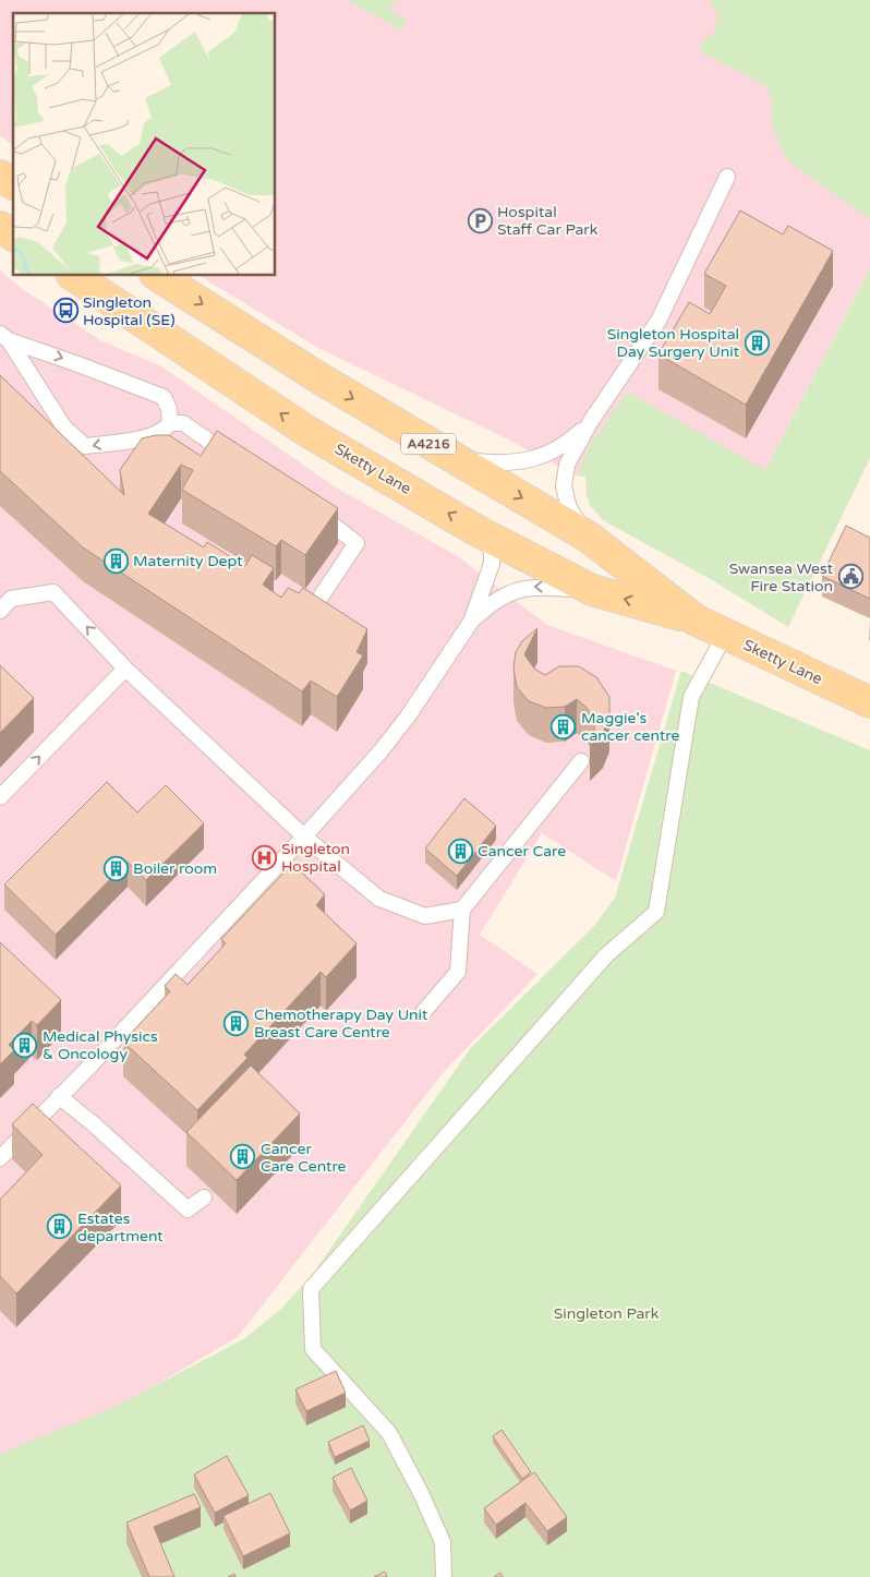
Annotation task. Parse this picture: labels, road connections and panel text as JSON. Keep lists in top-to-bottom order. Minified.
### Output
{"streets":{"main road":["A4216","Sketty Lane"]},"parks":["Singleton Park"],"places":{"parking":["Hospital Staff Car Park"],"bus stop":["Singleton Hospital (SE)"],"building":["Singleton Hospital Day Surgery Unit","Maternity Dept","Maggie's cancer centre","Cancer Care","Boiler room","Chemotherapy Day Unit Breast Care Centre","Medical Physics & Oncology","Cancer Care Centre","Estates department"],"public building":["Swansea West Fire Station"],"hospital":["Singleton Hospital"]}}
